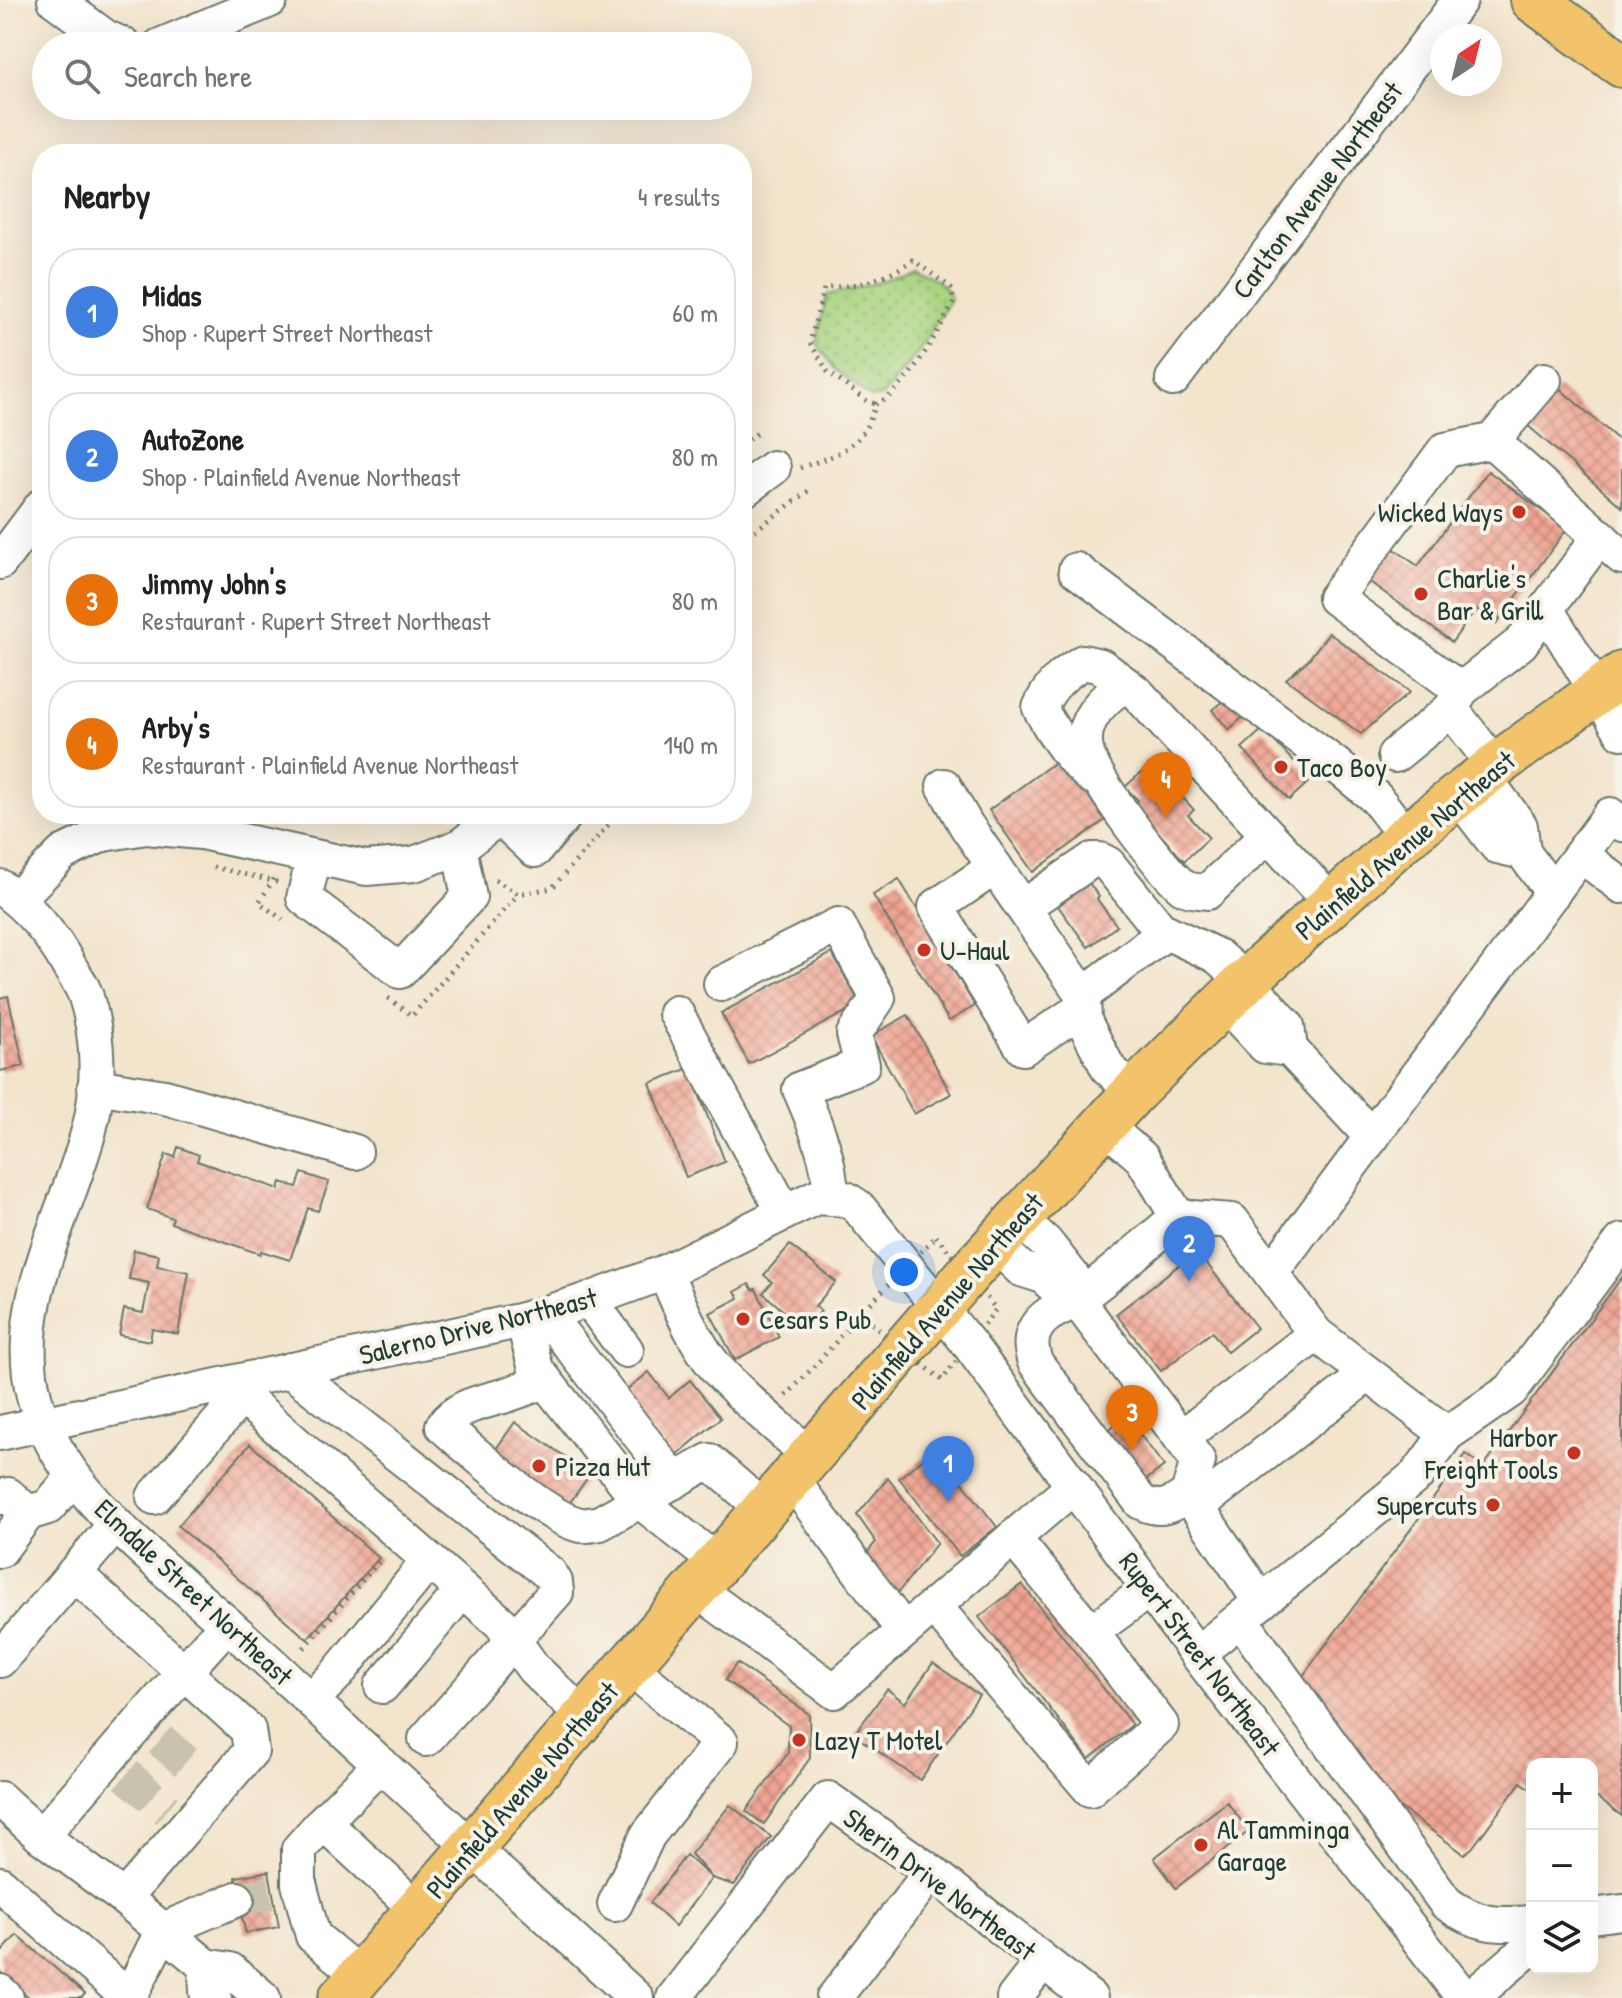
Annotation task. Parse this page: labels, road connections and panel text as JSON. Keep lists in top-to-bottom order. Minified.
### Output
{"streets":{"main road":["Plainfield Avenue Northeast"],"street":["Carlton Avenue Northeast","Salerno Drive Northeast","Elmdale Street Northeast","Rupert Street Northeast","Sherin Drive Northeast"]},"crossings":[["Plainfield Avenue Northeast","Elmdale Street Northeast"],["Plainfield Avenue Northeast","Rupert Street Northeast"],["Salerno Drive Northeast","Elmdale Street Northeast"]],"places":["Wicked Ways","Charlie's Bar & Grill","Taco Boy","U-Haul","Cesars Pub","Harbor Freight Tools","Pizza Hut","Supercuts","Lazy T Motel","Al Tamminga Garage"],"north":"top right","page":{"search":"Search here","heading":["Nearby","4 results"],"list":[{"mark":"1","name":"Midas","note":"Shop · Rupert Street Northeast","value":"60 m"},{"mark":"2","name":"AutoZone","note":"Shop · Plainfield Avenue Northeast","value":"80 m"},{"mark":"3","name":"Jimmy John's","note":"Restaurant · Rupert Street Northeast","value":"80 m"},{"mark":"4","name":"Arby's","note":"Restaurant · Plainfield Avenue Northeast","value":"140 m"}],"pins":["4","2","3","1"],"map_buttons":["+","−"]}}
